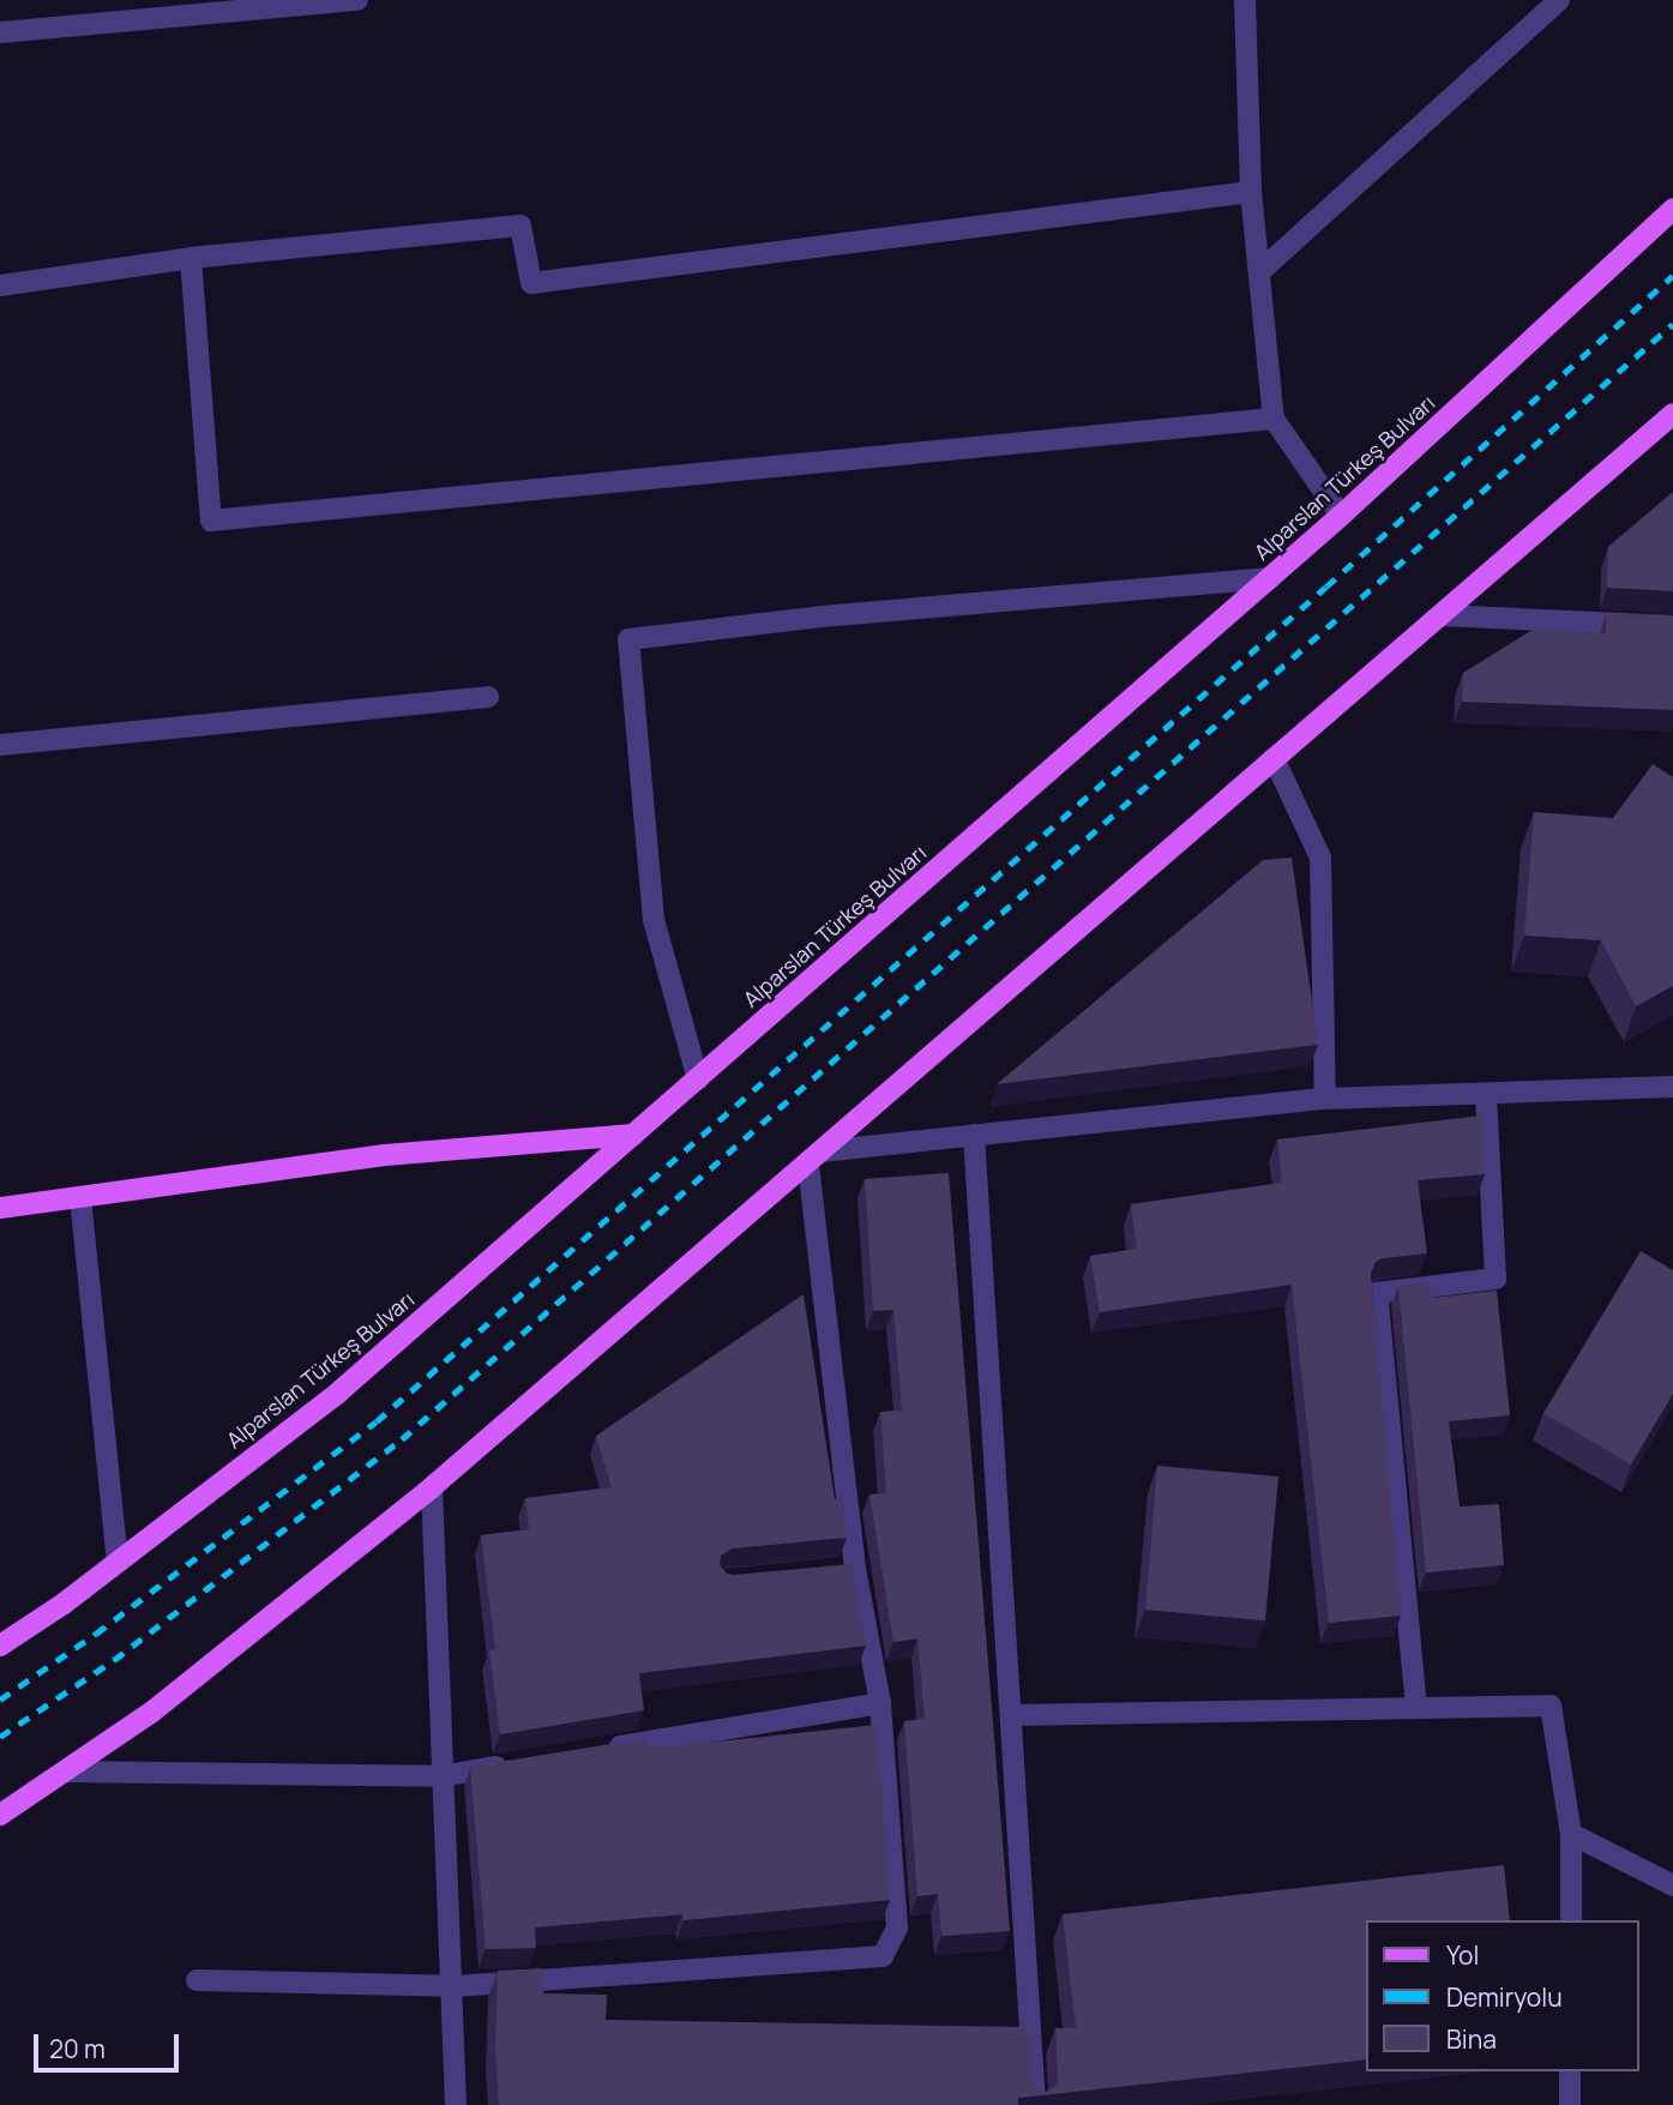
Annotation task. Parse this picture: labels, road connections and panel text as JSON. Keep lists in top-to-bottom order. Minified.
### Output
{"streets":{"main road":["Alparslan Türkeş Bulvarı"]},"legend":["Yol","Demiryolu","Bina"],"scale_bar":"20 m"}
